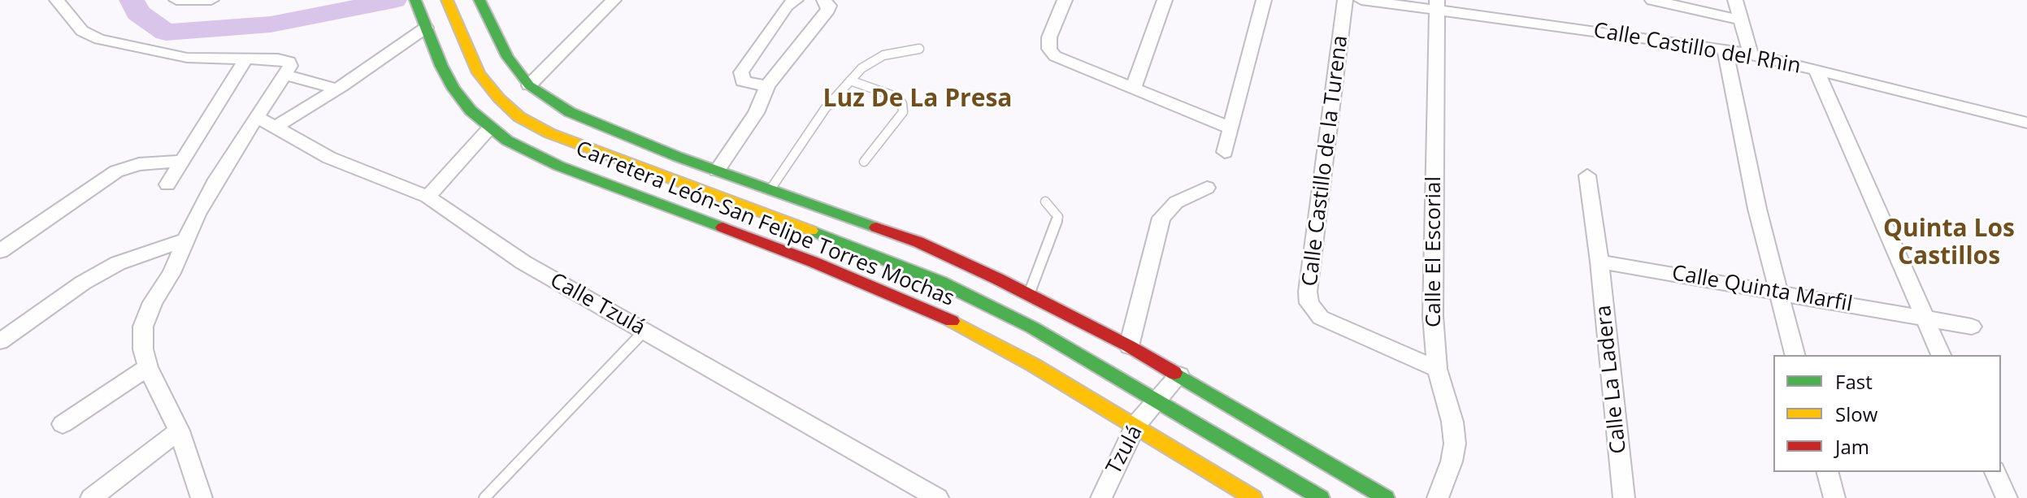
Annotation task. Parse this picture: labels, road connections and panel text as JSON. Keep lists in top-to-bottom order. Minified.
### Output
{"streets":{"main road":["Carretera León-San Felipe Torres Mochas"],"street":["Calle Castillo del Rhin","Calle Castillo de la Turena","Calle El Escorial","Calle Quinta Marfil","Calle Tzulá","Calle La Ladera","Tzulá"]},"crossings":[["Calle Castillo del Rhin","Calle El Escorial"],["Calle Castillo de la Turena","Calle El Escorial"],["Carretera León-San Felipe Torres Mochas","Tzulá"],["Calle Quinta Marfil","Calle La Ladera"]],"districts":["Luz De La Presa","Quinta Los Castillos"],"legend":["Fast","Slow","Jam"]}
